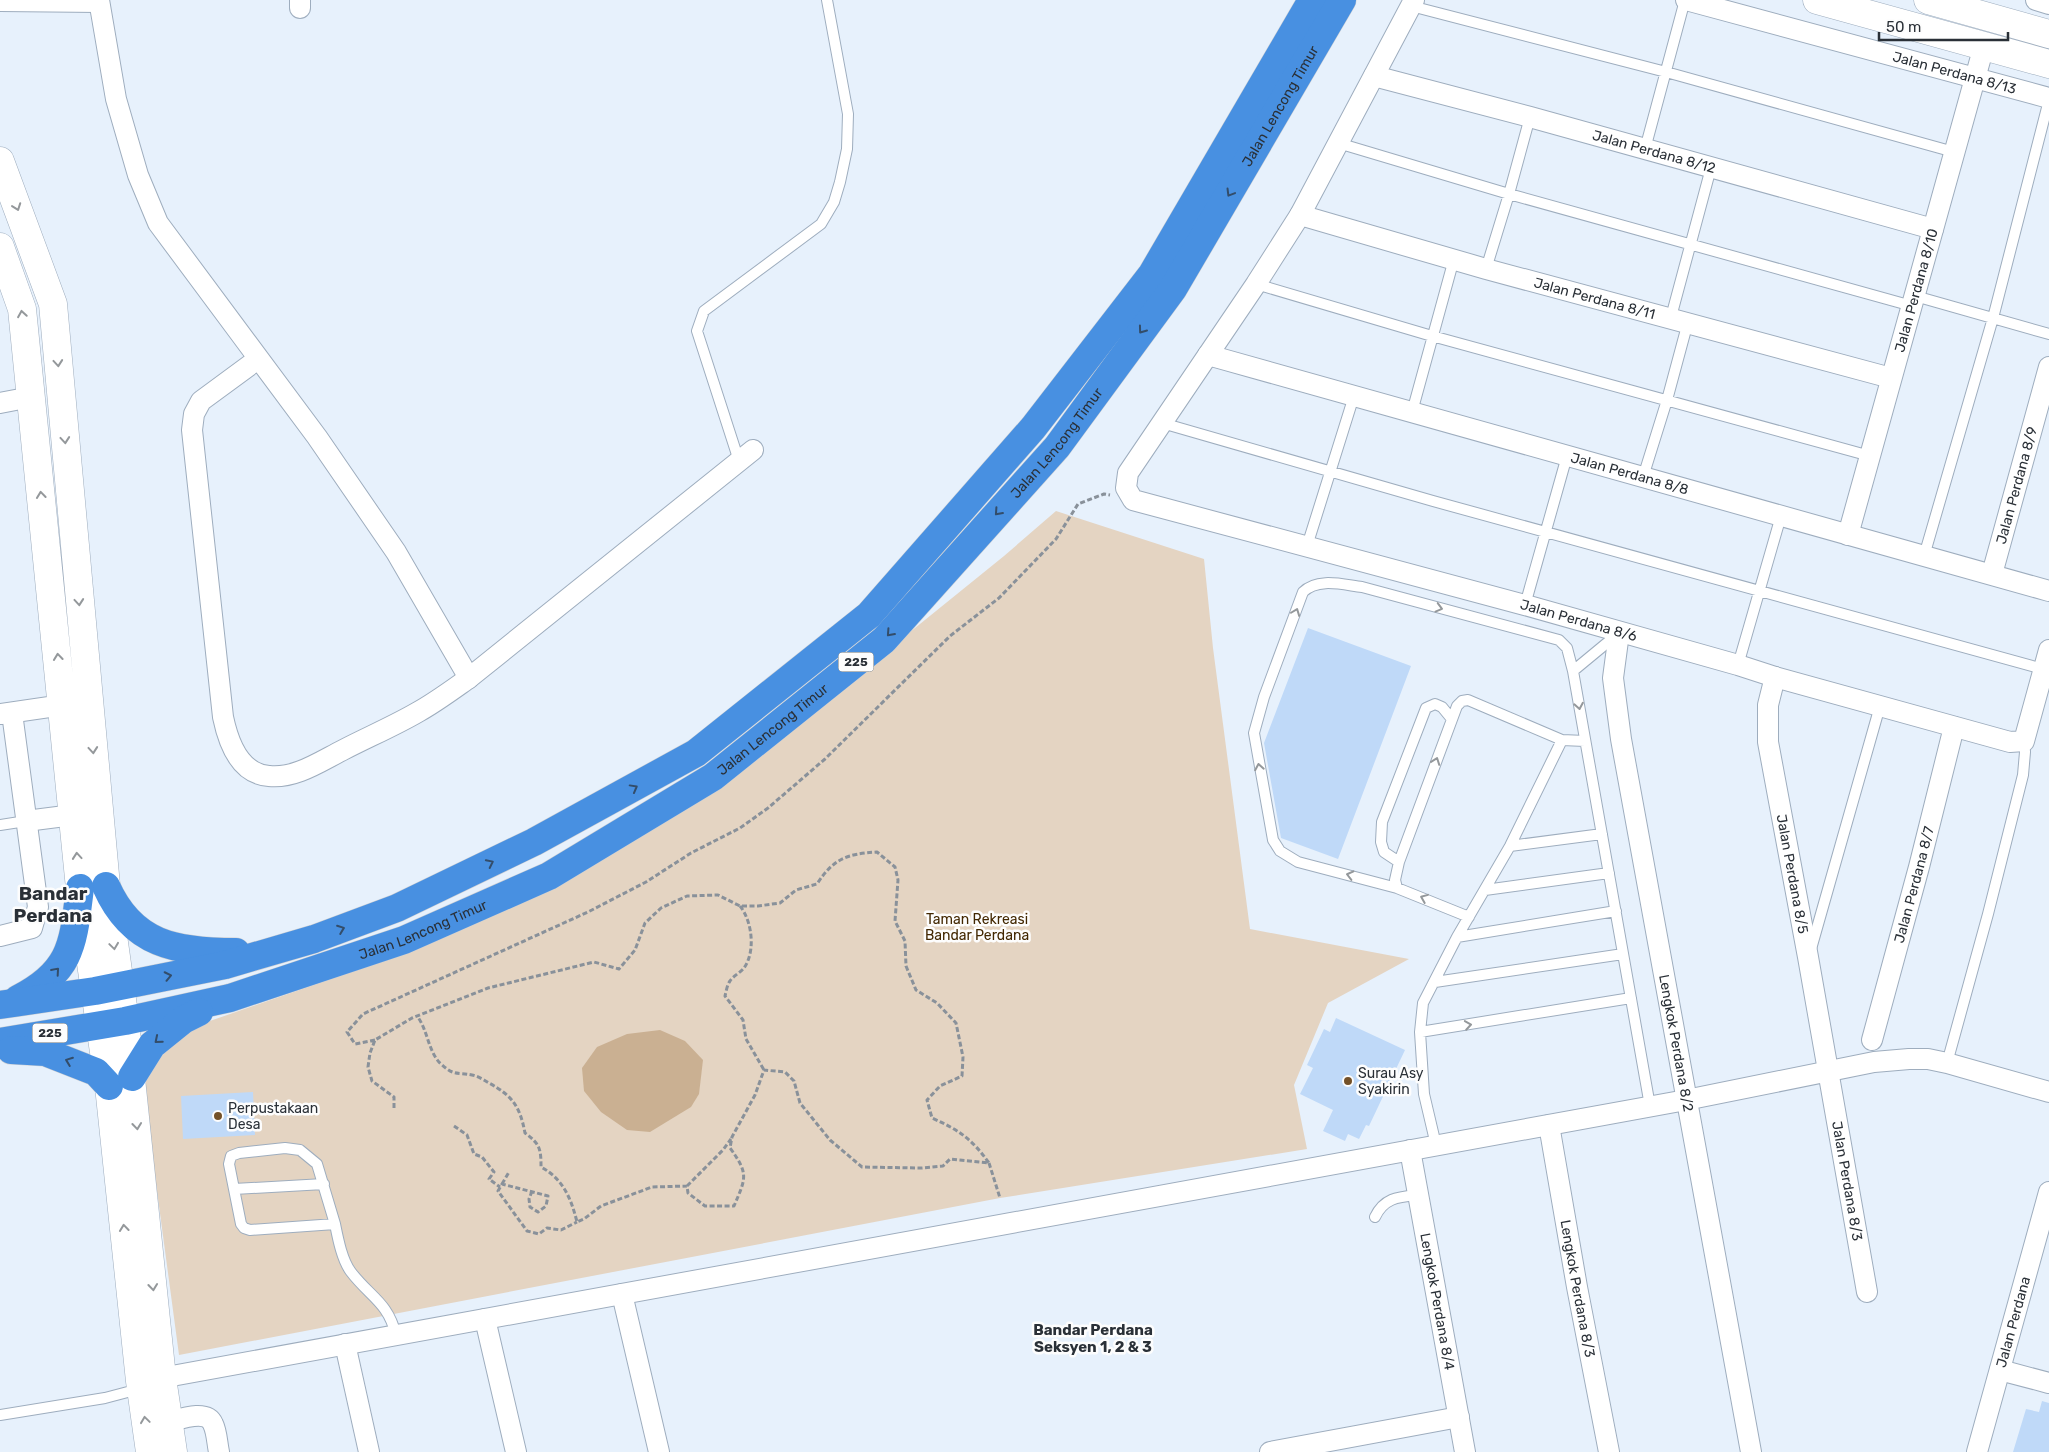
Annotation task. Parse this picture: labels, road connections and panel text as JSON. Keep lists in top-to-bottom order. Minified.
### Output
{"streets":{"highway":["Jalan Lencong Timur","225"],"street":["Jalan Perdana 8/13","Jalan Perdana 8/12","Jalan Perdana 8/10","Jalan Perdana 8/11","Jalan Perdana 8/8","Jalan Perdana 8/9","Jalan Perdana 8/6","Jalan Perdana 8/5","Jalan Perdana 8/7","Lengkok Perdana 8/2","Jalan Perdana 8/3","Lengkok Perdana 8/3","Lengkok Perdana 8/4","Jalan Perdana"]},"crossings":[["Jalan Perdana 8/13","Jalan Perdana 8/10"],["Jalan Perdana 8/12","Jalan Perdana 8/10"],["Jalan Perdana 8/10","Jalan Perdana 8/11"],["Jalan Perdana 8/10","Jalan Perdana 8/8"],["Jalan Perdana 8/8","Jalan Perdana 8/9"],["Jalan Perdana 8/6","Jalan Perdana 8/5"],["Jalan Perdana 8/6","Jalan Perdana 8/7"],["Jalan Perdana 8/6","Lengkok Perdana 8/2"],["Jalan Perdana 8/5","Jalan Perdana 8/3"]],"districts":["Bandar Perdana","Bandar Perdana Seksyen 1, 2 & 3"],"parks":["Taman Rekreasi Bandar Perdana"],"places":["Surau Asy Syakirin","Perpustakaan Desa"],"scale_bar":"50 m"}
